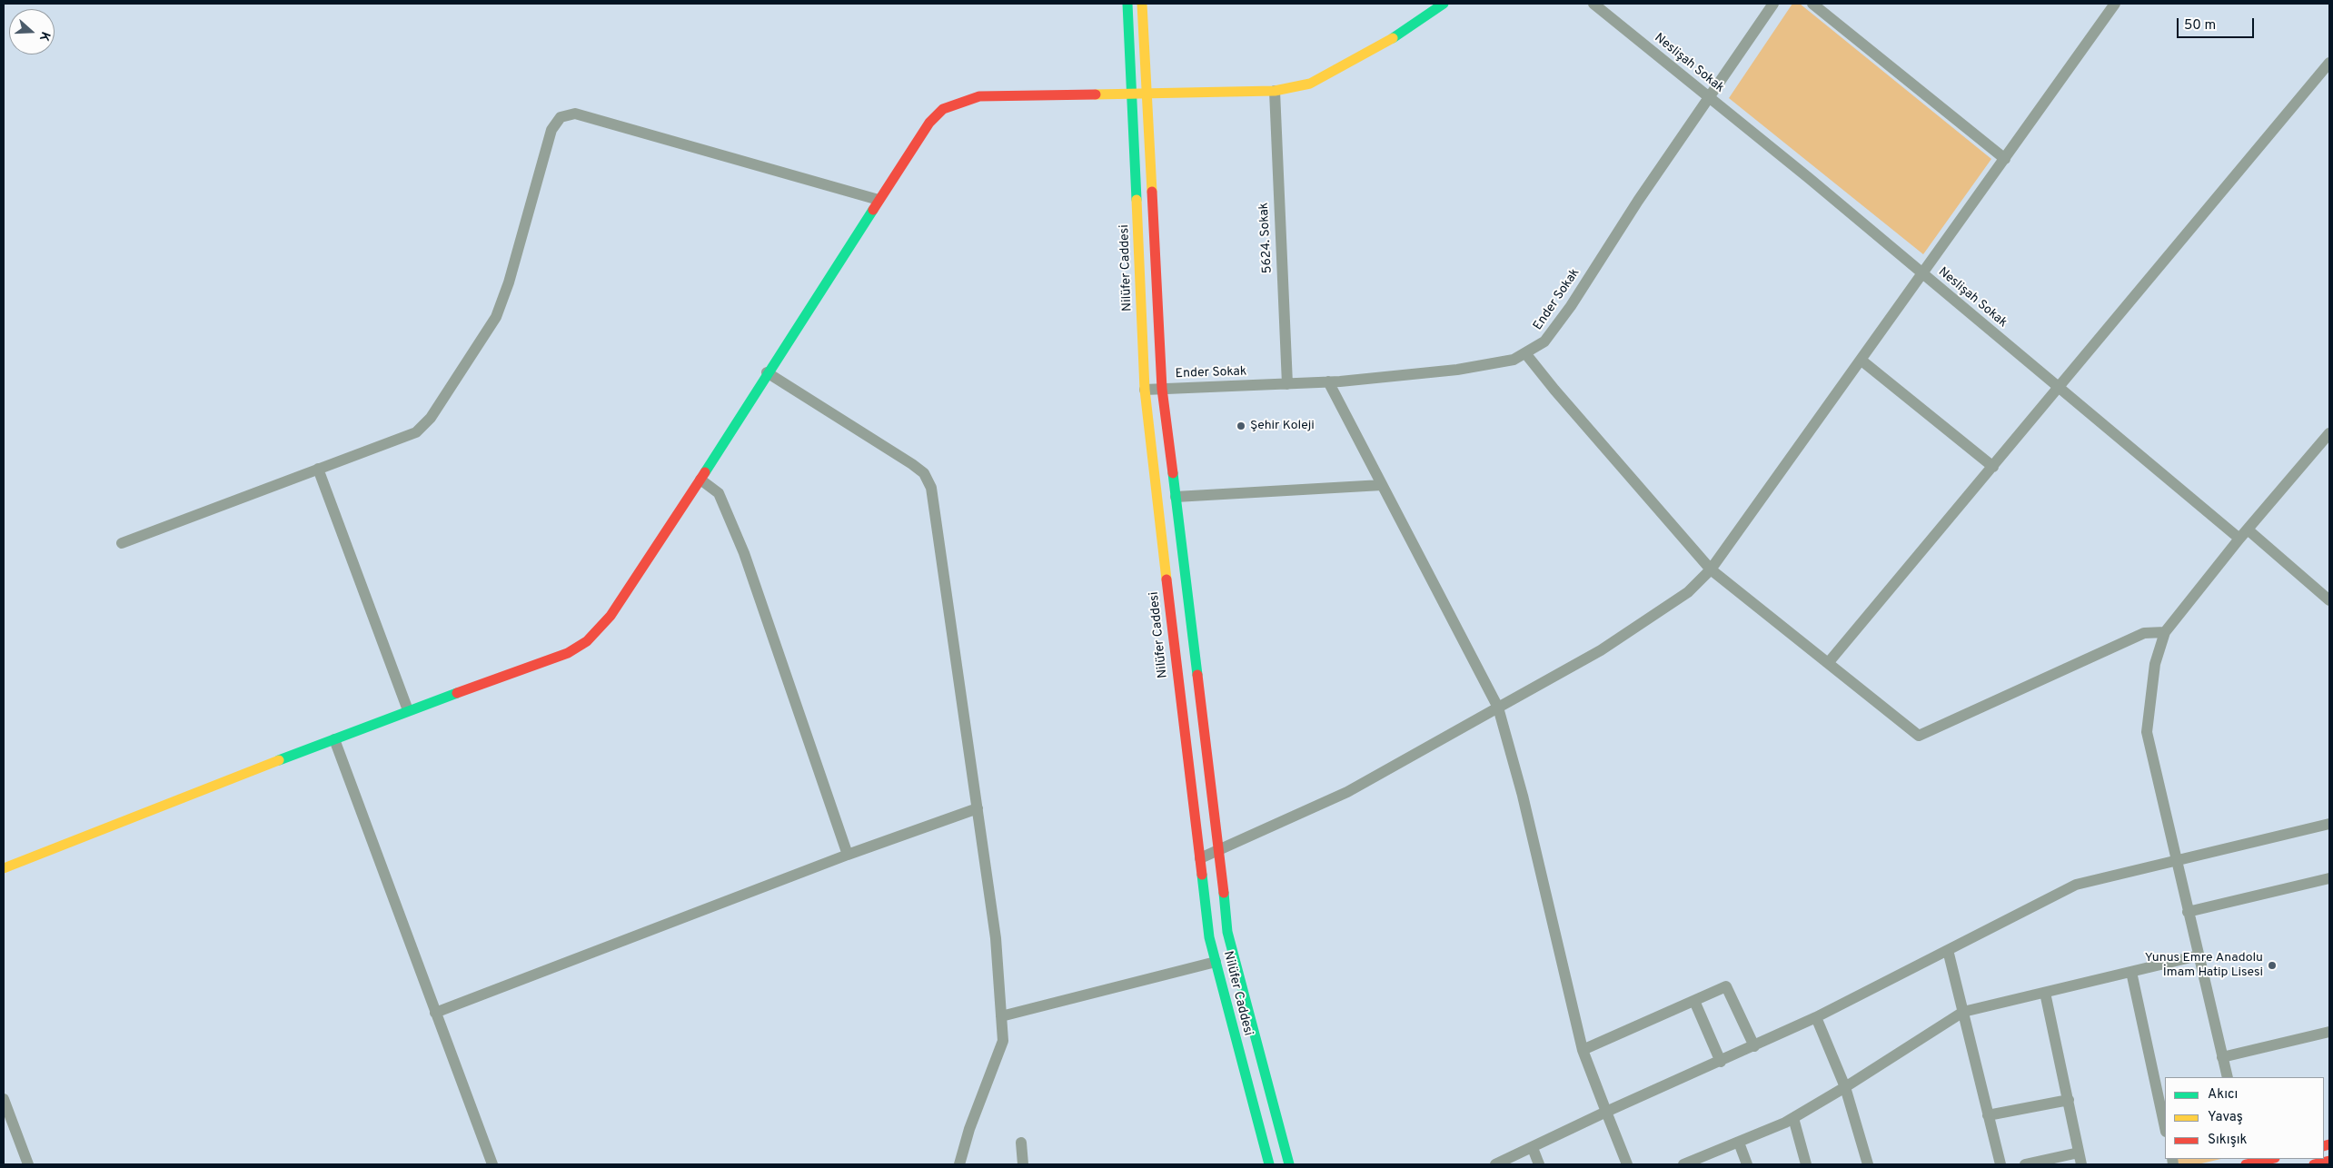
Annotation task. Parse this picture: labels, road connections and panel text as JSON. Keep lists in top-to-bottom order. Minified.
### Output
{"streets":{"street":["Neslişah Sokak","5624. Sokak","Nilüfer Caddesi","Ender Sokak"]},"crossings":[["Neslişah Sokak","Ender Sokak"],["5624. Sokak","Ender Sokak"],["Nilüfer Caddesi","Ender Sokak"]],"places":["Şehir Koleji","Yunus Emre Anadolu İmam Hatip Lisesi"],"legend":["Akıcı","Yavaş","Sıkışık"],"scale_bar":"50 m","north":"right"}
